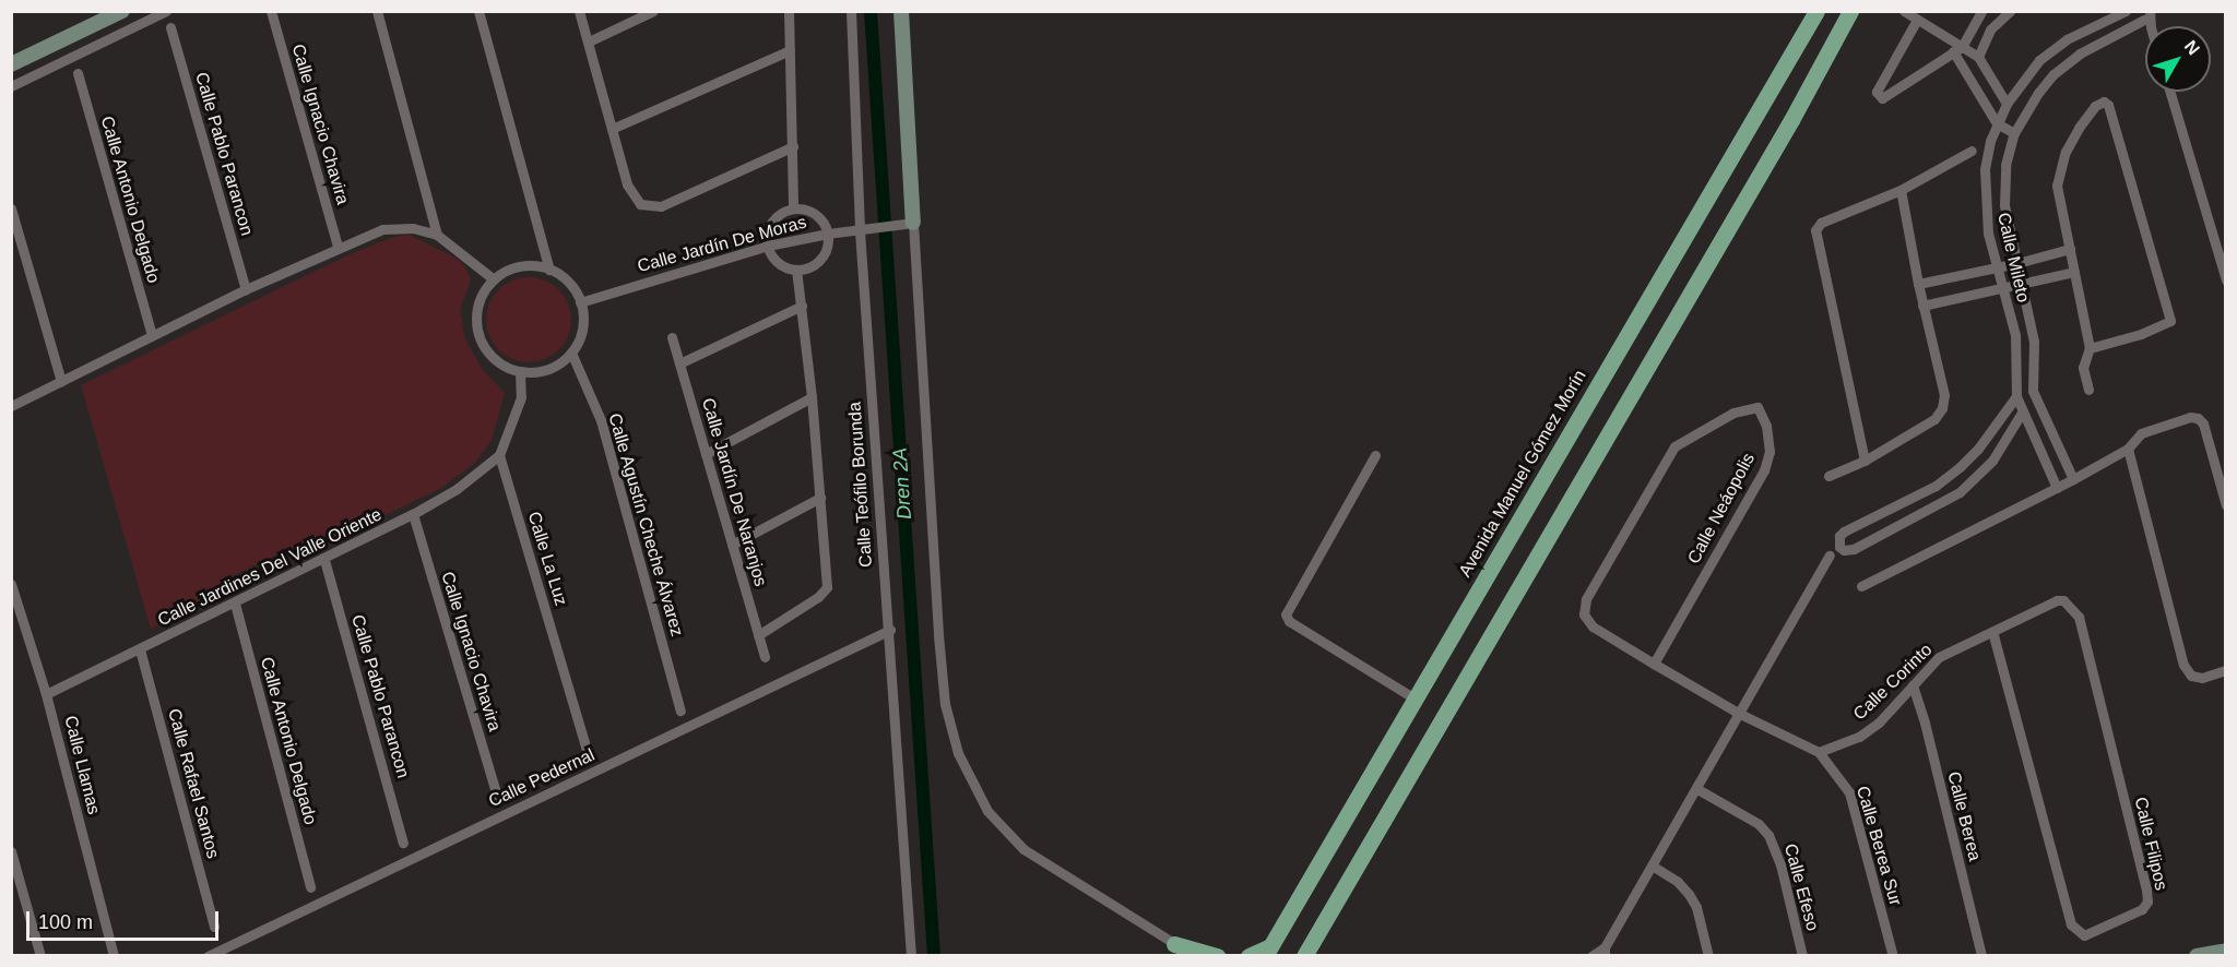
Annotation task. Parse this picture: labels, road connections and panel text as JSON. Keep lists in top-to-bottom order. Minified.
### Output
{"streets":{"main road":["Avenida Manuel Gómez Morín"],"street":["Calle Ignacio Chavira","Calle Pablo Parancon","Calle Antonio Delgado","Calle Jardín De Moras","Calle Mileto","Calle Teófilo Borunda","Calle Jardín De Naranjos","Calle Neáopolis","Calle Agustín Cheche Álvarez","Calle La Luz","Calle Jardines Del Valle Oriente","Calle Corinto","Calle Llamas","Calle Pedernal","Calle Rafael Santos","Calle Berea","Calle Filipos","Calle Berea Sur","Calle Efeso"]},"crossings":[["Calle Ignacio Chavira","Calle Jardines Del Valle Oriente"],["Calle Pablo Parancon","Calle Jardines Del Valle Oriente"],["Calle Antonio Delgado","Calle Jardines Del Valle Oriente"],["Calle Jardín De Moras","Calle Teófilo Borunda"],["Calle Jardín De Moras","Calle Agustín Cheche Álvarez"],["Calle Teófilo Borunda","Calle Pedernal"],["Calle La Luz","Calle Jardines Del Valle Oriente"],["Calle Jardines Del Valle Oriente","Calle Llamas"],["Calle Jardines Del Valle Oriente","Calle Rafael Santos"],["Calle Corinto","Calle Berea"],["Calle Corinto","Calle Filipos"],["Calle Corinto","Calle Berea Sur"]],"water":["Dren 2A"],"scale_bar":"100 m","north":"top right"}
